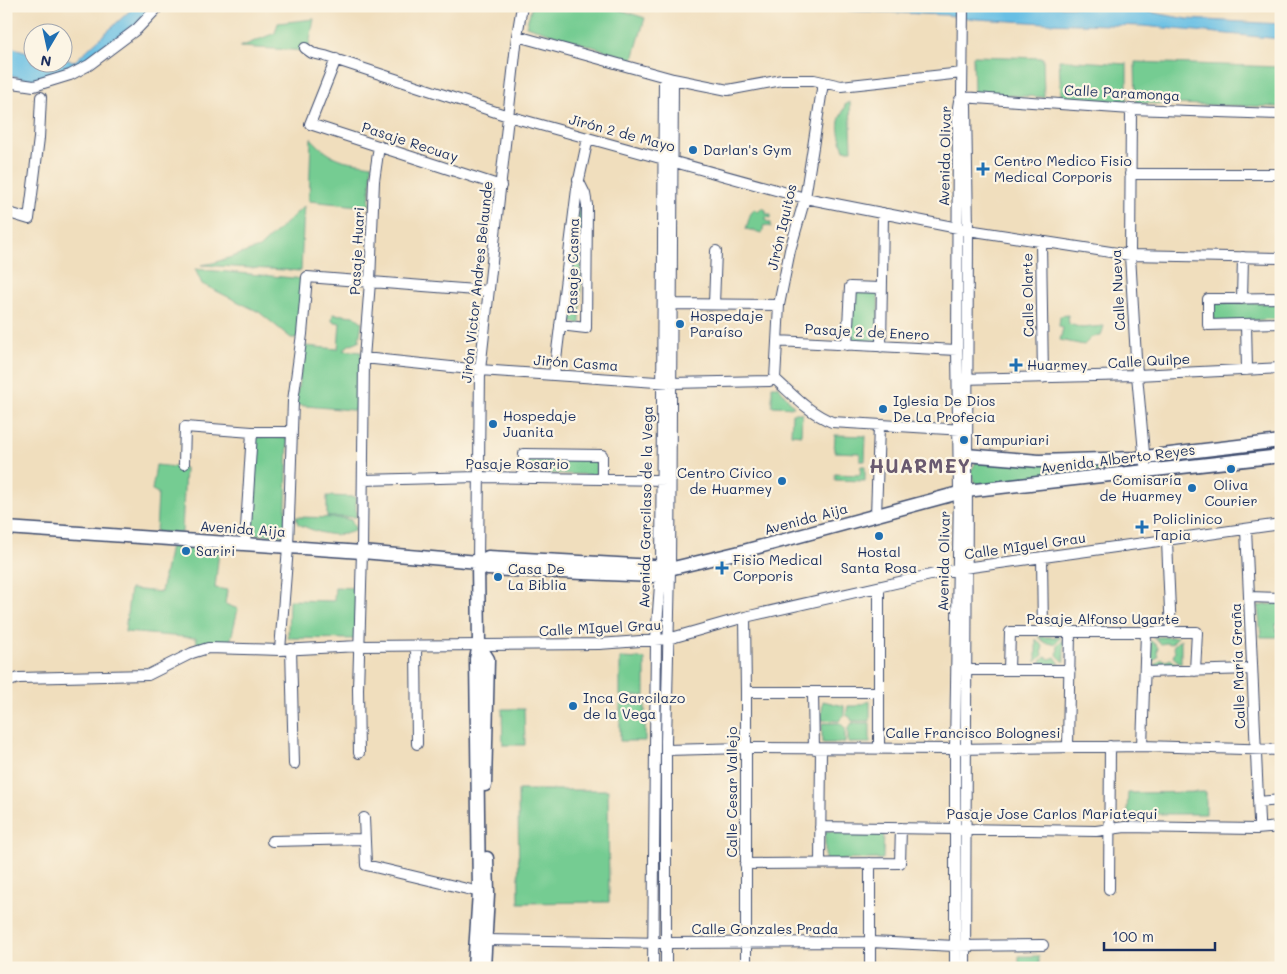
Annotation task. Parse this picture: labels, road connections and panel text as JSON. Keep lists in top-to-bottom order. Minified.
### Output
{"streets":{"main road":["Avenida Alberto Reyes","Avenida Aija"],"street":["Calle Paramonga","Jirón 2 de Mayo","Pasaje Recuay","Avenida Olivar","Jirón Iquitos","Pasaje Huari","Pasaje Casma","Jirón Victor Andres Belaunde","Calle Nueva","Calle Olarte","Pasaje 2 de Enero","Calle Quilpe","Jirón Casma","Pasaje Rosario","Avenida Garcilaso de la Vega","Calle MIguel Grau","Pasaje Alfonso Ugarte","Calle María Graña","Calle Francisco Bolognesi","Calle Cesar Vallejo","Pasaje Jose Carlos Mariatequi","Calle Gonzales Prada"]},"crossings":[["Calle Paramonga","Avenida Olivar"],["Calle Paramonga","Calle Nueva"],["Jirón 2 de Mayo","Pasaje Recuay"],["Jirón 2 de Mayo","Avenida Olivar"],["Jirón 2 de Mayo","Jirón Iquitos"],["Jirón 2 de Mayo","Pasaje Casma"],["Jirón 2 de Mayo","Jirón Victor Andres Belaunde"],["Jirón 2 de Mayo","Calle Nueva"],["Jirón 2 de Mayo","Calle Olarte"],["Jirón 2 de Mayo","Avenida Garcilaso de la Vega"],["Pasaje Recuay","Pasaje Huari"],["Pasaje Recuay","Jirón Victor Andres Belaunde"],["Avenida Olivar","Pasaje 2 de Enero"],["Avenida Olivar","Calle Quilpe"],["Avenida Olivar","Avenida Alberto Reyes"],["Avenida Olivar","Avenida Aija"],["Avenida Olivar","Calle MIguel Grau"],["Avenida Olivar","Calle Francisco Bolognesi"],["Avenida Olivar","Pasaje Jose Carlos Mariatequi"],["Avenida Olivar","Calle Gonzales Prada"],["Jirón Iquitos","Pasaje 2 de Enero"],["Jirón Iquitos","Jirón Casma"],["Pasaje Huari","Jirón Casma"],["Pasaje Huari","Pasaje Rosario"],["Pasaje Huari","Avenida Aija"],["Pasaje Huari","Calle MIguel Grau"],["Pasaje Casma","Jirón Casma"],["Jirón Victor Andres Belaunde","Jirón Casma"],["Jirón Victor Andres Belaunde","Pasaje Rosario"],["Jirón Victor Andres Belaunde","Avenida Aija"],["Calle Nueva","Calle Quilpe"],["Calle Nueva","Avenida Alberto Reyes"],["Calle Olarte","Calle Quilpe"],["Jirón Casma","Avenida Garcilaso de la Vega"],["Avenida Alberto Reyes","Avenida Aija"],["Pasaje Rosario","Avenida Garcilaso de la Vega"],["Avenida Garcilaso de la Vega","Avenida Aija"],["Avenida Garcilaso de la Vega","Calle MIguel Grau"],["Avenida Garcilaso de la Vega","Calle Francisco Bolognesi"],["Avenida Garcilaso de la Vega","Calle Gonzales Prada"],["Calle MIguel Grau","Calle María Graña"],["Calle MIguel Grau","Calle Cesar Vallejo"],["Calle María Graña","Calle Francisco Bolognesi"],["Calle Francisco Bolognesi","Calle Cesar Vallejo"],["Calle Cesar Vallejo","Calle Gonzales Prada"]],"districts":["HUARMEY"],"places":{"other":["Darlan's Gym","Hospedaje Paraíso","Iglesia De Dios De La Profecia","Hospedaje Juanita","Tampuriari","Oliva Courier","Centro Cívico de Huarmey","Comisaría de Huarmey","Hostal Santa Rosa","Sariri","Casa De La Biblia","Inca Garcilazo de la Vega"],"health":["Centro Medico Fisio Medical Corporis","Huarmey","Policlinico Tapia","Fisio Medical Corporis"]},"scale_bar":"100 m","north":"bottom"}
